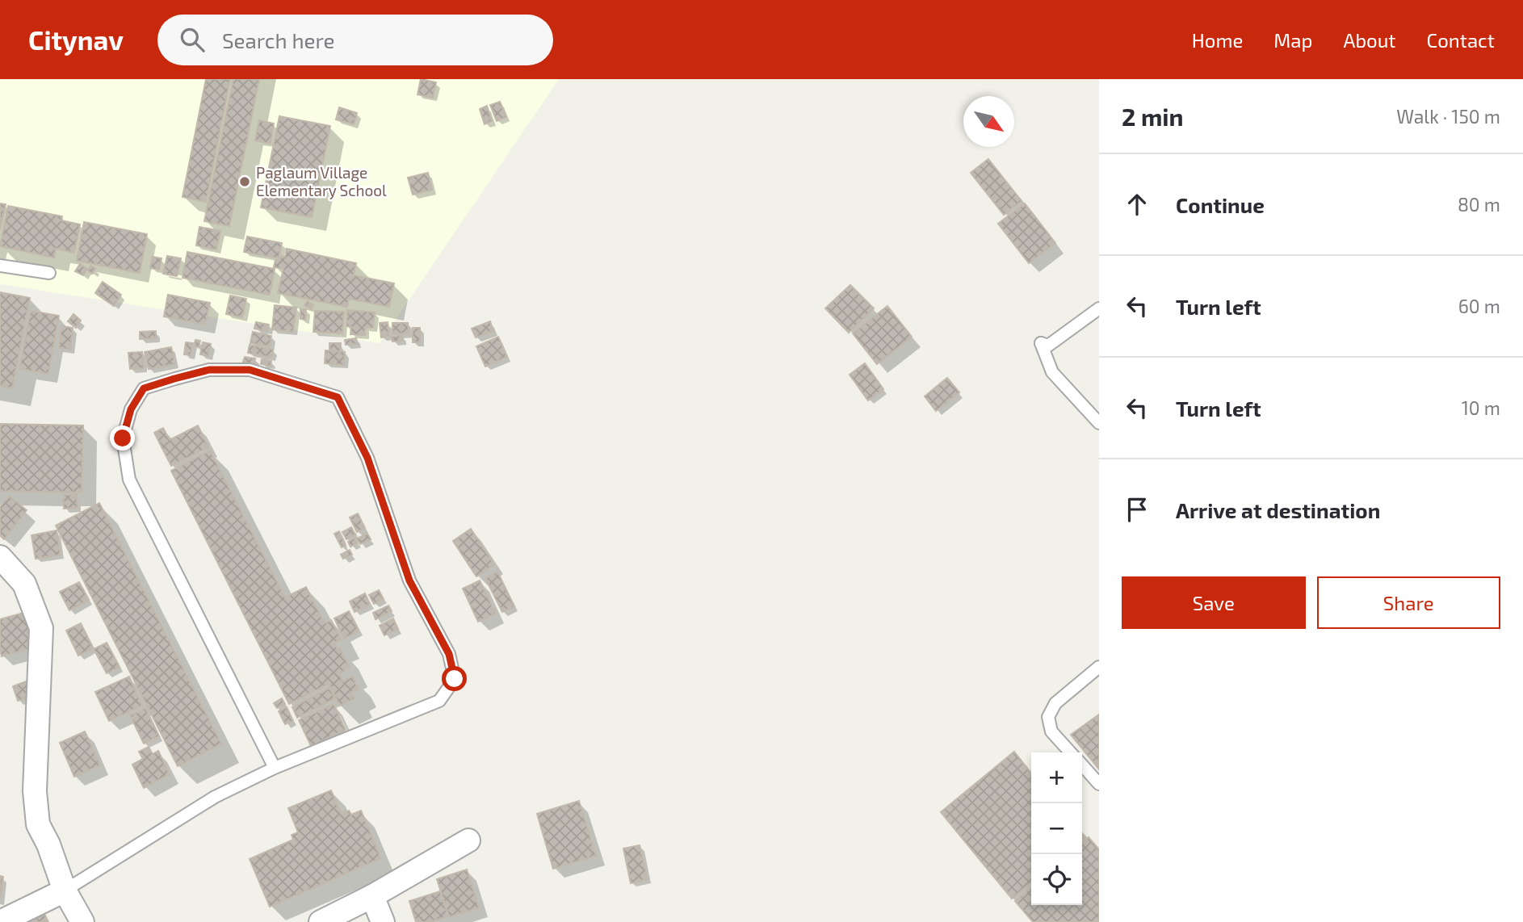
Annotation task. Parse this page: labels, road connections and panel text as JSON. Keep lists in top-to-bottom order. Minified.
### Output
{"places":["Paglaum Village Elementary School"],"north":"bottom right","page":{"header":"Citynav","search":"Search here","nav":["Home","Map","About","Contact"],"heading":["2 min","Walk · 150 m"],"list":[["Continue","80 m"],["Turn left","60 m"],["Turn left","10 m"],"Arrive at destination"],"buttons":["Save","Share"],"map_buttons":["+","−"]}}
